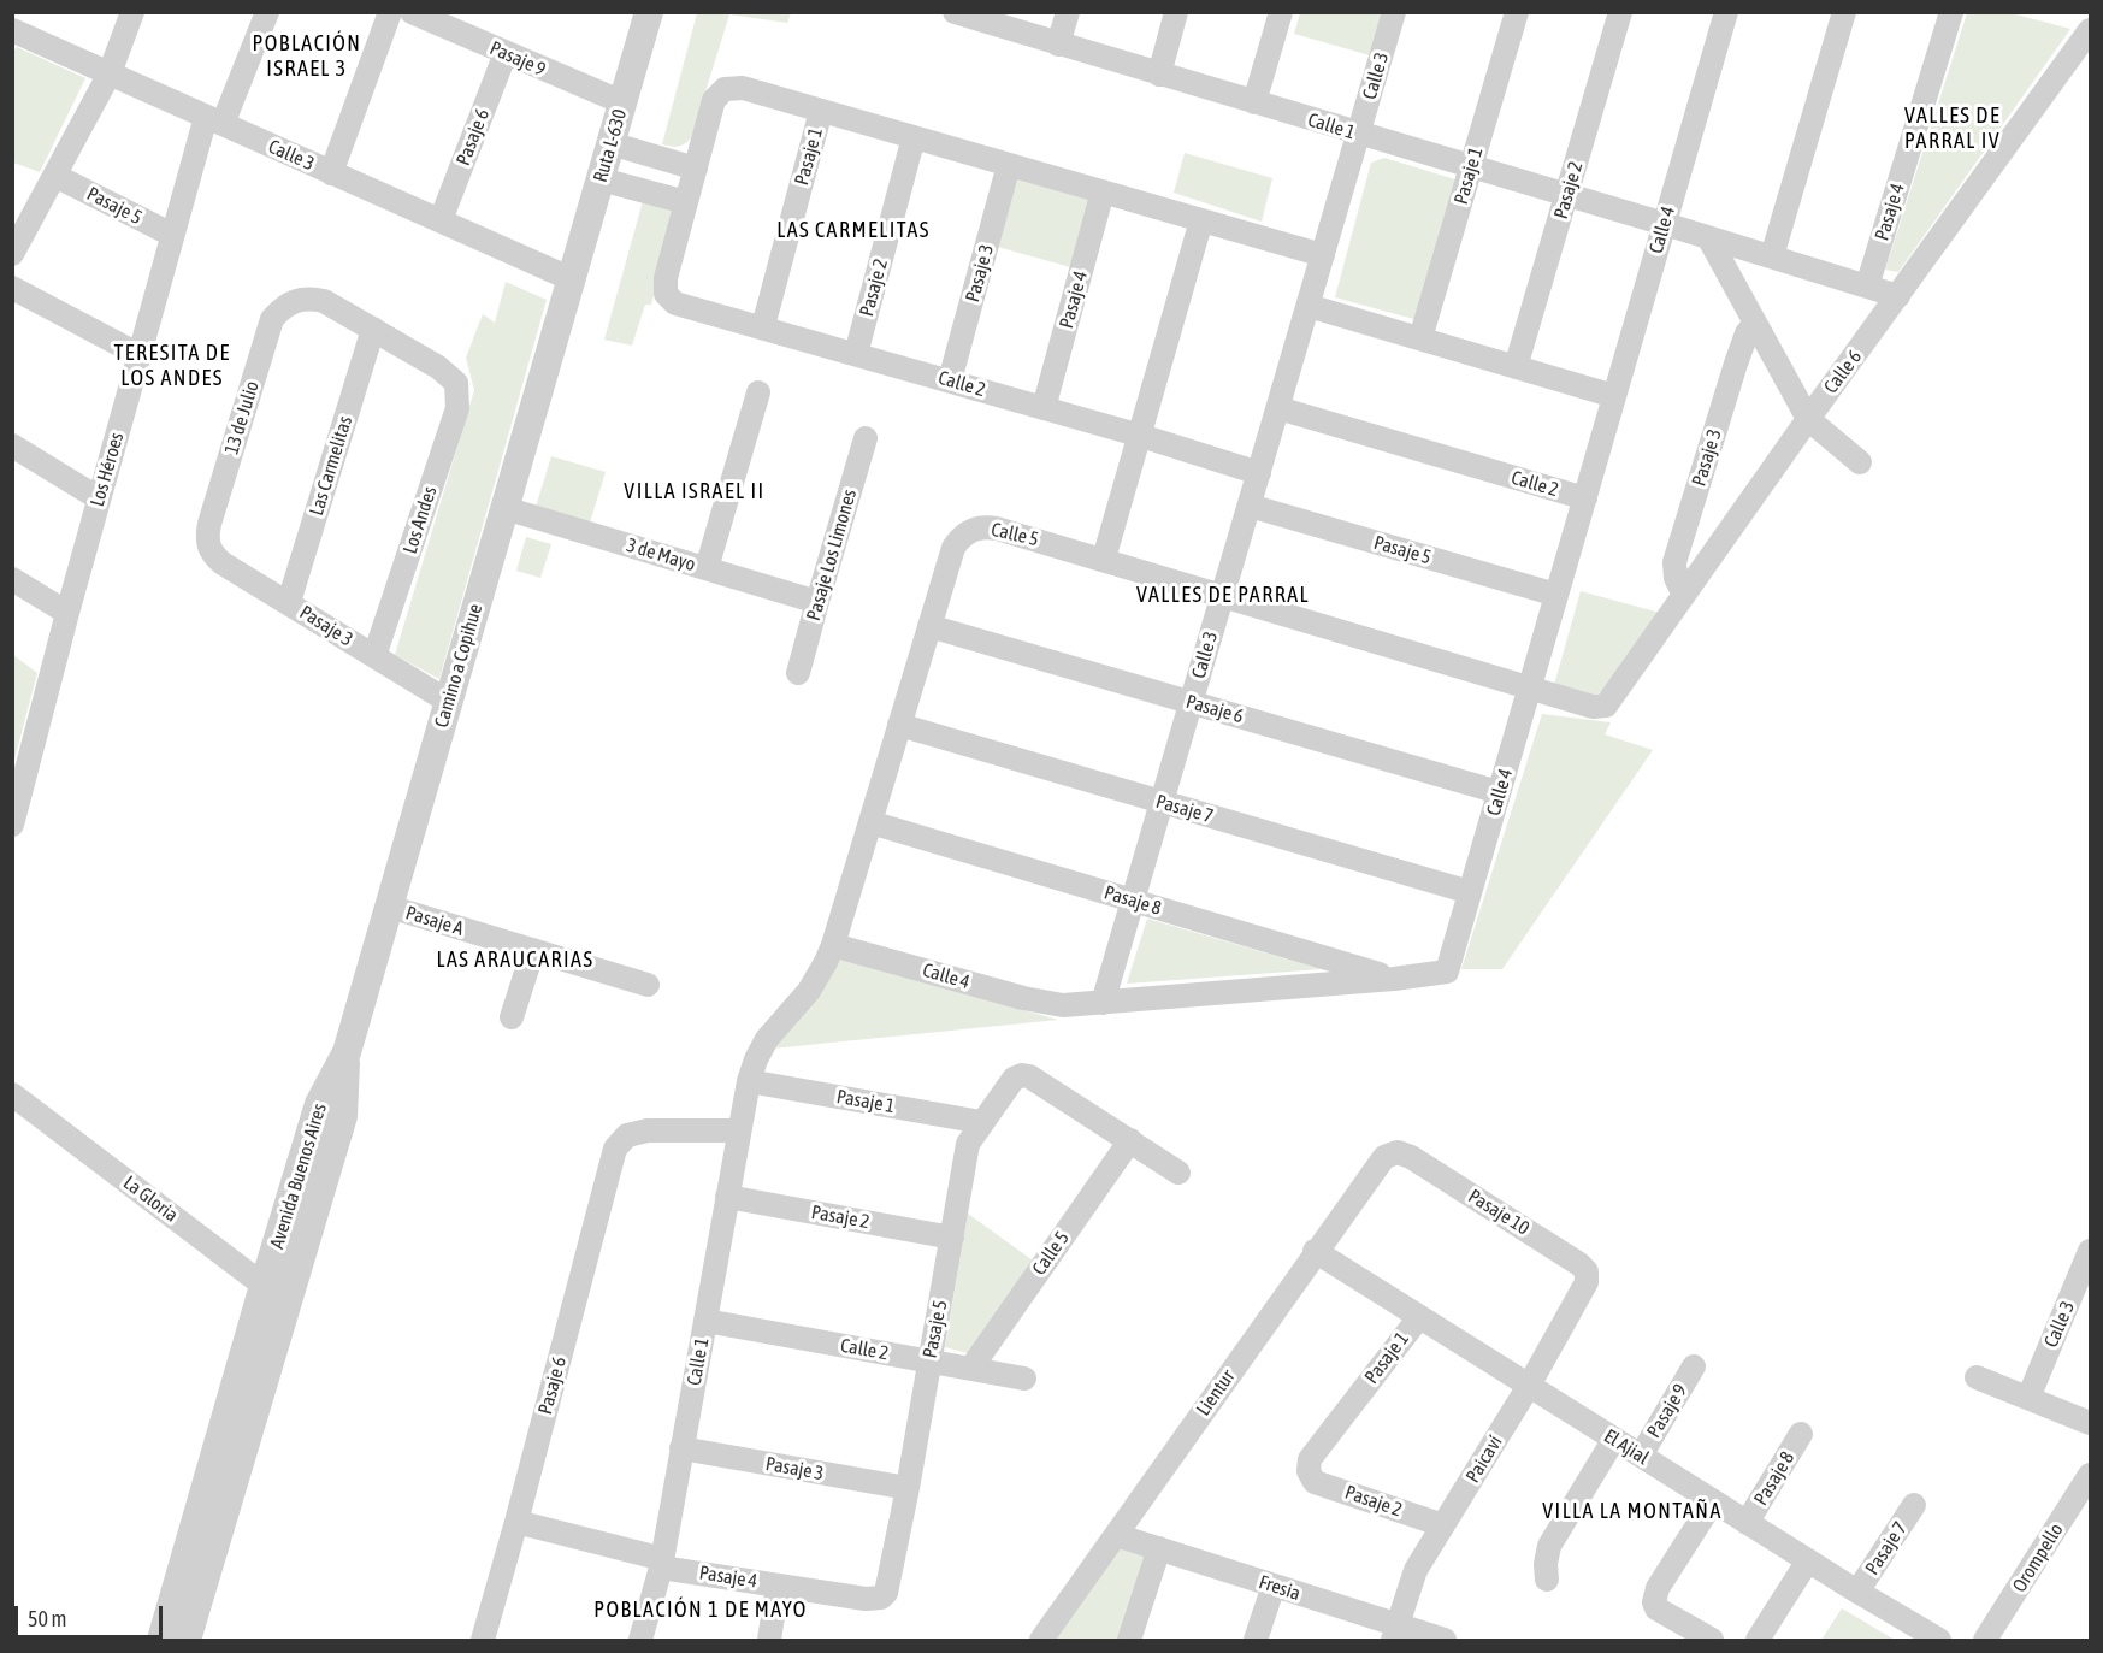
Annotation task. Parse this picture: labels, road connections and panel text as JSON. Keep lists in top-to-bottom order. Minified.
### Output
{"streets":{"street":["Pasaje 9","Calle 3","Calle 1","Pasaje 6","Ruta L-630","Pasaje 1","Pasaje 2","Pasaje 5","Pasaje 4","Calle 4","Pasaje 3","Calle 6","Calle 2","13 de Julio","Las Carmelitas","Los Héroes","Los Andes","Calle 5","3 de Mayo","Pasaje Los Limones","Camino a Copihue","Pasaje 7","Pasaje 8","Pasaje A","Avenida Buenos Aires","La Gloria","Pasaje 10","Lientur","El Ajial","Paicaví","Orompello","Fresia"]},"crossings":[["Pasaje 9","Pasaje 6"],["Pasaje 9","Ruta L-630"],["Pasaje 9","El Ajial"],["Calle 3","Calle 1"],["Calle 3","Pasaje 6"],["Calle 3","Ruta L-630"],["Calle 3","Pasaje 5"],["Calle 3","Calle 4"],["Calle 3","Calle 2"],["Calle 3","Los Héroes"],["Calle 3","Calle 5"],["Calle 3","Camino a Copihue"],["Calle 3","Pasaje 7"],["Calle 3","Pasaje 8"],["Calle 1","Pasaje 6"],["Calle 1","Pasaje 1"],["Calle 1","Pasaje 2"],["Calle 1","Pasaje 4"],["Calle 1","Calle 4"],["Calle 1","Pasaje 3"],["Calle 1","Calle 6"],["Calle 1","Calle 2"],["Calle 1","Calle 5"],["Pasaje 6","Pasaje 4"],["Pasaje 6","Calle 4"],["Pasaje 6","Calle 5"],["Ruta L-630","Camino a Copihue"],["Pasaje 1","Pasaje 2"],["Pasaje 1","Pasaje 5"],["Pasaje 1","Calle 2"],["Pasaje 1","Calle 5"],["Pasaje 1","El Ajial"],["Pasaje 2","Pasaje 5"],["Pasaje 2","Calle 2"],["Pasaje 2","Paicaví"],["Pasaje 5","Pasaje 4"],["Pasaje 5","Calle 4"],["Pasaje 5","Pasaje 3"],["Pasaje 5","Calle 2"],["Pasaje 5","Los Héroes"],["Pasaje 5","Calle 5"],["Pasaje 4","Calle 2"],["Calle 4","Calle 2"],["Calle 4","Calle 5"],["Calle 4","Pasaje 7"],["Calle 4","Pasaje 8"],["Pasaje 3","Calle 6"],["Pasaje 3","Calle 2"],["Pasaje 3","13 de Julio"],["Pasaje 3","Las Carmelitas"],["Pasaje 3","Los Andes"],["Pasaje 3","Camino a Copihue"],["Calle 6","Calle 5"],["Calle 2","Calle 5"],["13 de Julio","Las Carmelitas"],["13 de Julio","Los Andes"],["Las Carmelitas","Los Andes"],["Calle 5","Pasaje 7"],["Calle 5","Pasaje 8"],["3 de Mayo","Pasaje Los Limones"],["3 de Mayo","Camino a Copihue"],["Camino a Copihue","Pasaje A"],["Camino a Copihue","Avenida Buenos Aires"],["Pasaje 7","El Ajial"],["Pasaje 8","El Ajial"],["Avenida Buenos Aires","La Gloria"],["Pasaje 10","Lientur"],["Pasaje 10","Paicaví"],["Lientur","El Ajial"],["Lientur","Fresia"],["El Ajial","Paicaví"],["Paicaví","Fresia"]],"districts":["POBLACIÓN ISRAEL 3","VALLES DE PARRAL IV","LAS CARMELITAS","TERESITA DE LOS ANDES","VILLA ISRAEL II","VALLES DE PARRAL","LAS ARAUCARIAS","VILLA LA MONTAÑA","POBLACIÓN 1 DE MAYO"],"scale_bar":"50 m"}
